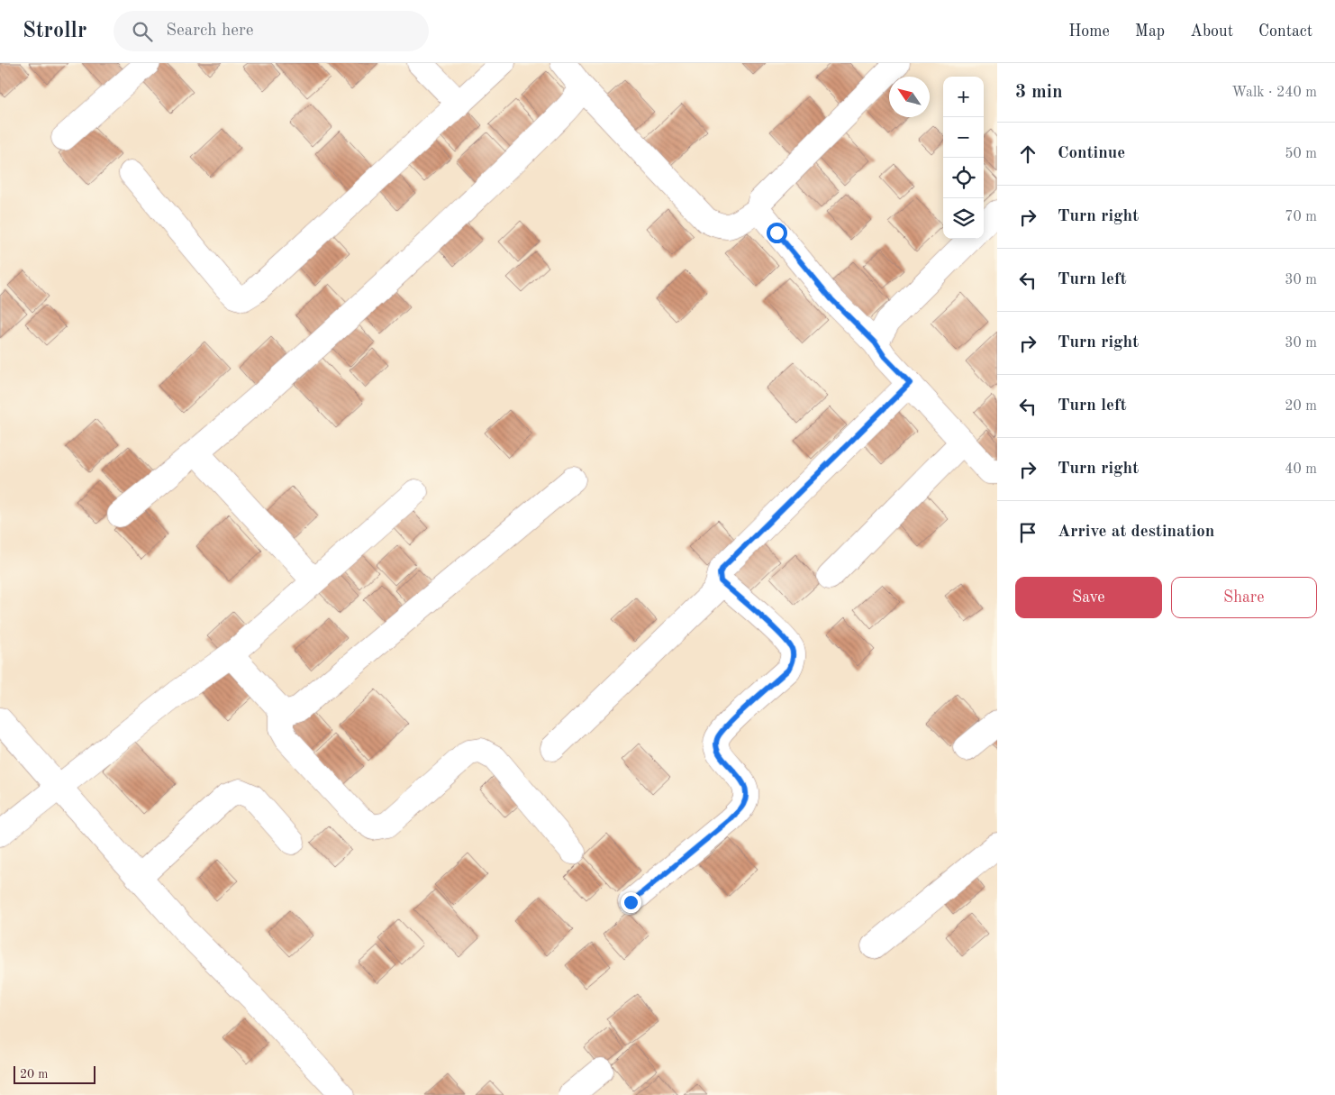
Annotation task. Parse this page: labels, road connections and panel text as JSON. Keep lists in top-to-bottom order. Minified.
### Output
{"scale_bar":"20 m","north":"top left","page":{"header":"Strollr","search":"Search here","nav":["Home","Map","About","Contact"],"heading":["3 min","Walk · 240 m"],"map_buttons":["+","−"],"list":[["Continue","50 m"],["Turn right","70 m"],["Turn left","30 m"],["Turn right","30 m"],["Turn left","20 m"],["Turn right","40 m"],"Arrive at destination"],"buttons":["Save","Share"],"scale":"20 m"}}
